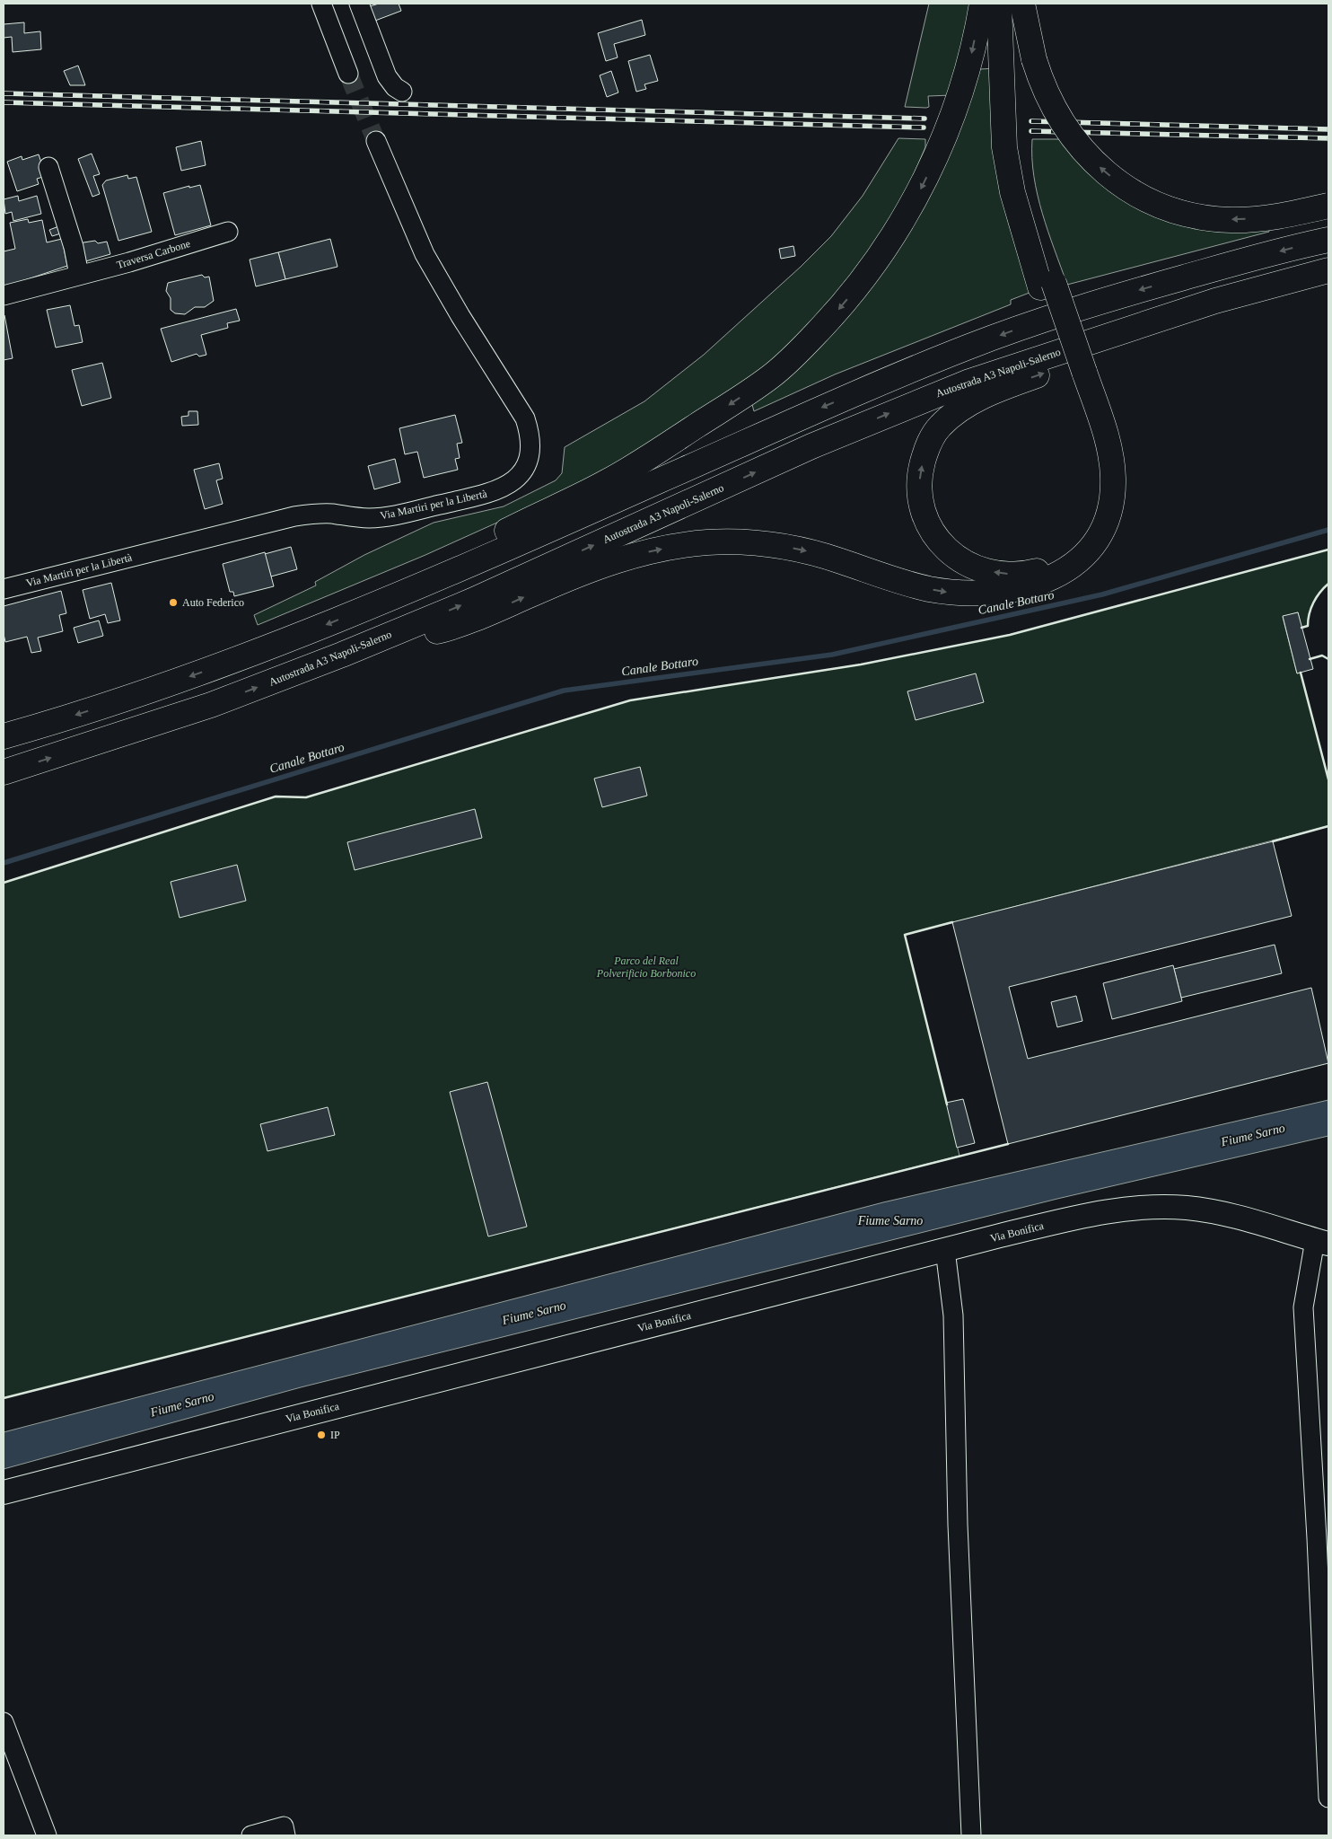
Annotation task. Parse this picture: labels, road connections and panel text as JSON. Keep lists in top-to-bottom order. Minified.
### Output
{"streets":{"highway":["Autostrada A3 Napoli-Salerno"],"main road":["Via Bonifica"],"street":["Traversa Carbone","Via Martiri per la Libertà"]},"water":["Canale Bottaro","Fiume Sarno"],"parks":["Parco del Real Polverificio Borbonico"],"places":["Auto Federico","IP"]}
